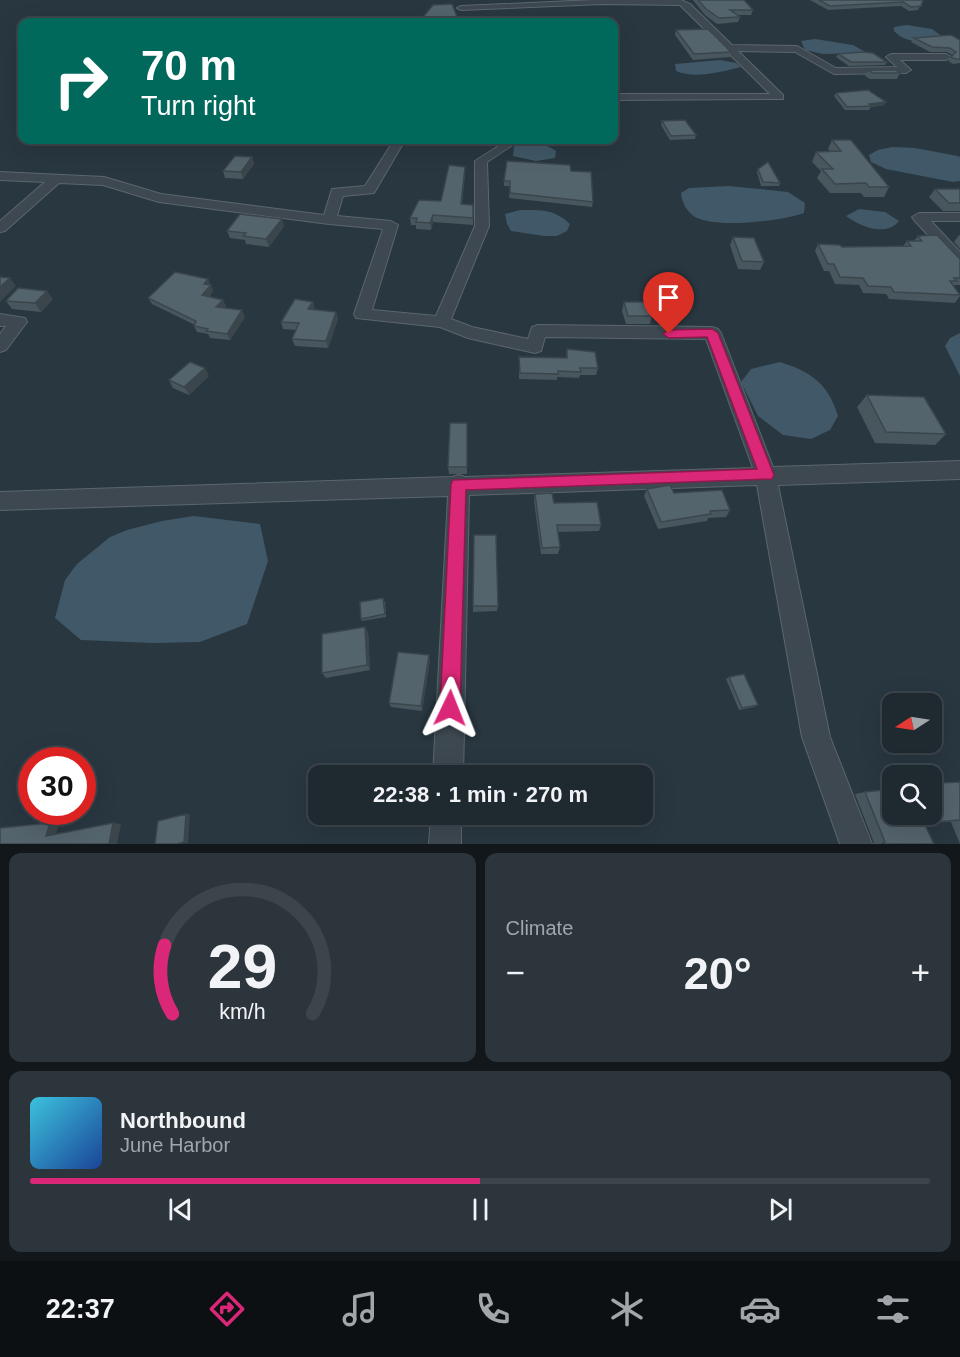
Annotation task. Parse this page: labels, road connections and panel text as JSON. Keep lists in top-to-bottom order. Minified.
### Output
{"north":"left","page":{"turn":["70 m","Turn right"],"limit":"30","trip":"22:38 · 1 min · 270 m","tile":"Climate","heat":["−","20°","+"],"song":["Northbound","June Harbor"],"tabs":"22:37","gauge":["29","km/h"]}}
